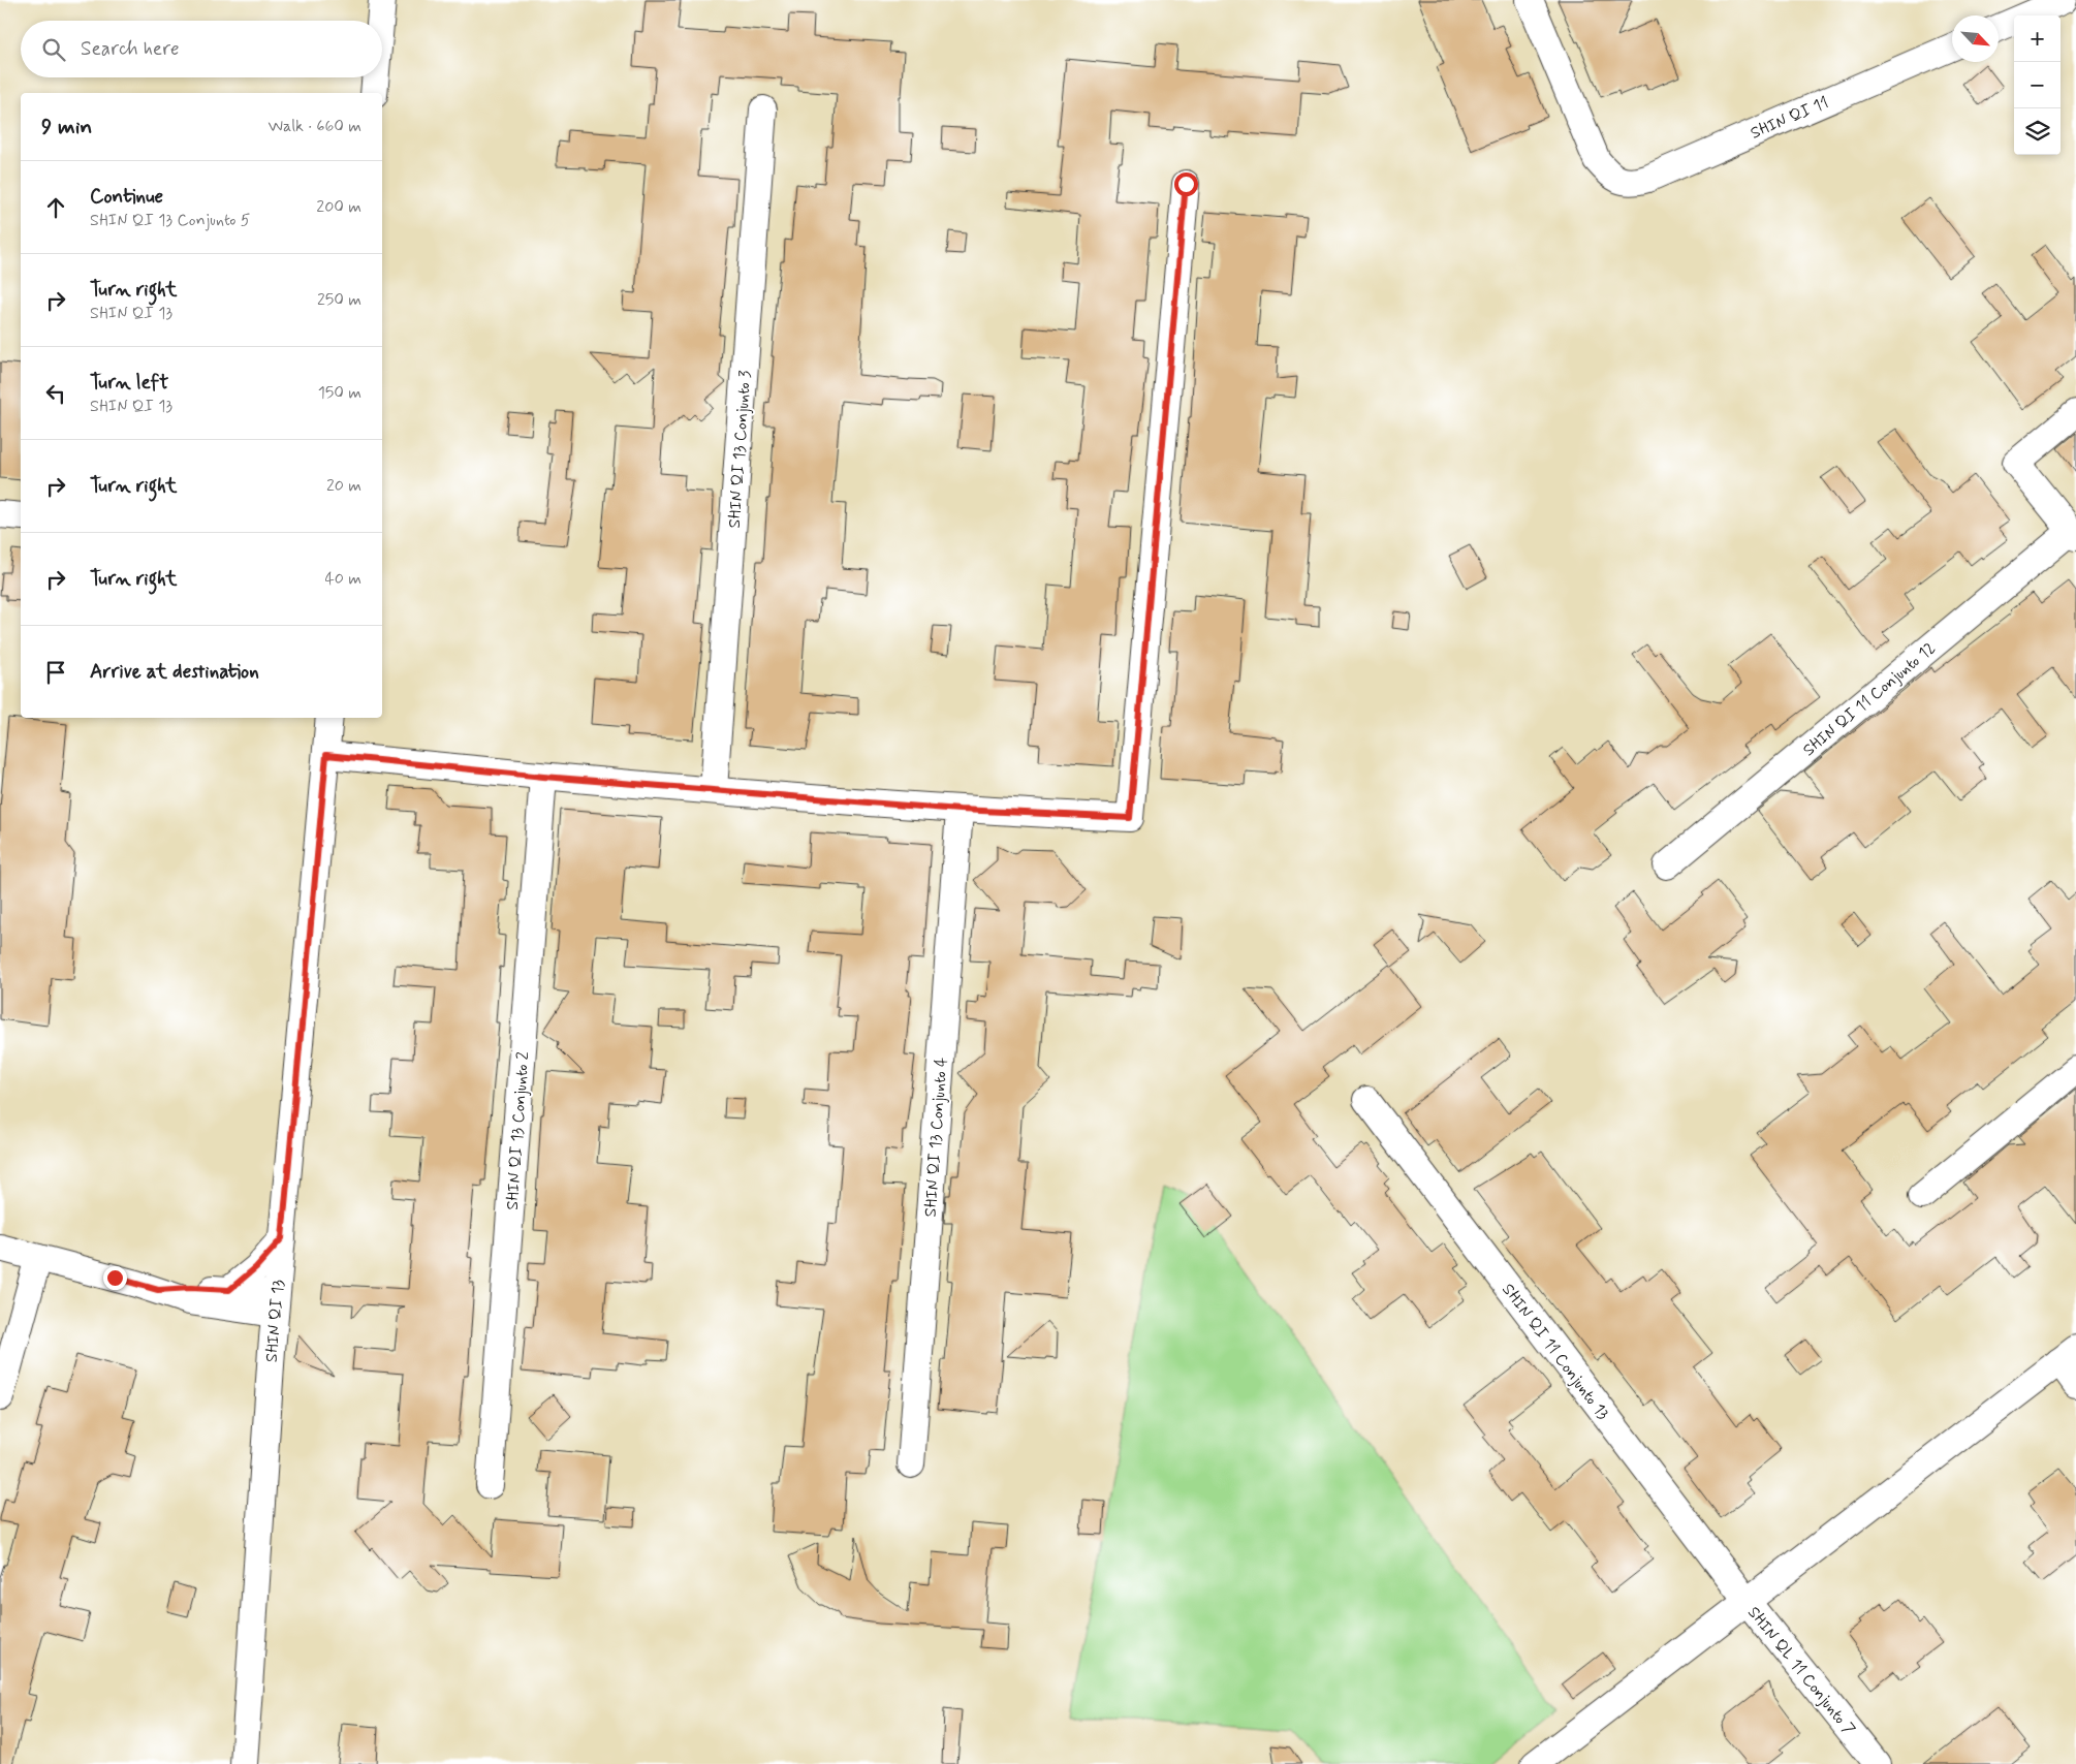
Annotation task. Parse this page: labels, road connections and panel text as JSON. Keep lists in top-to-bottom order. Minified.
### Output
{"streets":{"street":["SHIN QI 11","SHIN QI 13 Conjunto 3","SHIN QI 11 Conjunto 12","SHIN QI 13 Conjunto 2","SHIN QI 13 Conjunto 4","SHIN QI 13","SHIN QI 11 Conjunto 13","SHIN QL 11 Conjunto 7"]},"crossings":[["SHIN QI 11 Conjunto 13","SHIN QL 11 Conjunto 7"]],"north":"bottom right","page":{"map_buttons":["+","−"],"search":"Search here","heading":["9 min","Walk · 660 m"],"list":[["Continue","SHIN QI 13 Conjunto 5","200 m"],["Turn right","SHIN QI 13","250 m"],["Turn left","SHIN QI 13","150 m"],["Turn right","20 m"],["Turn right","40 m"],"Arrive at destination"]}}
